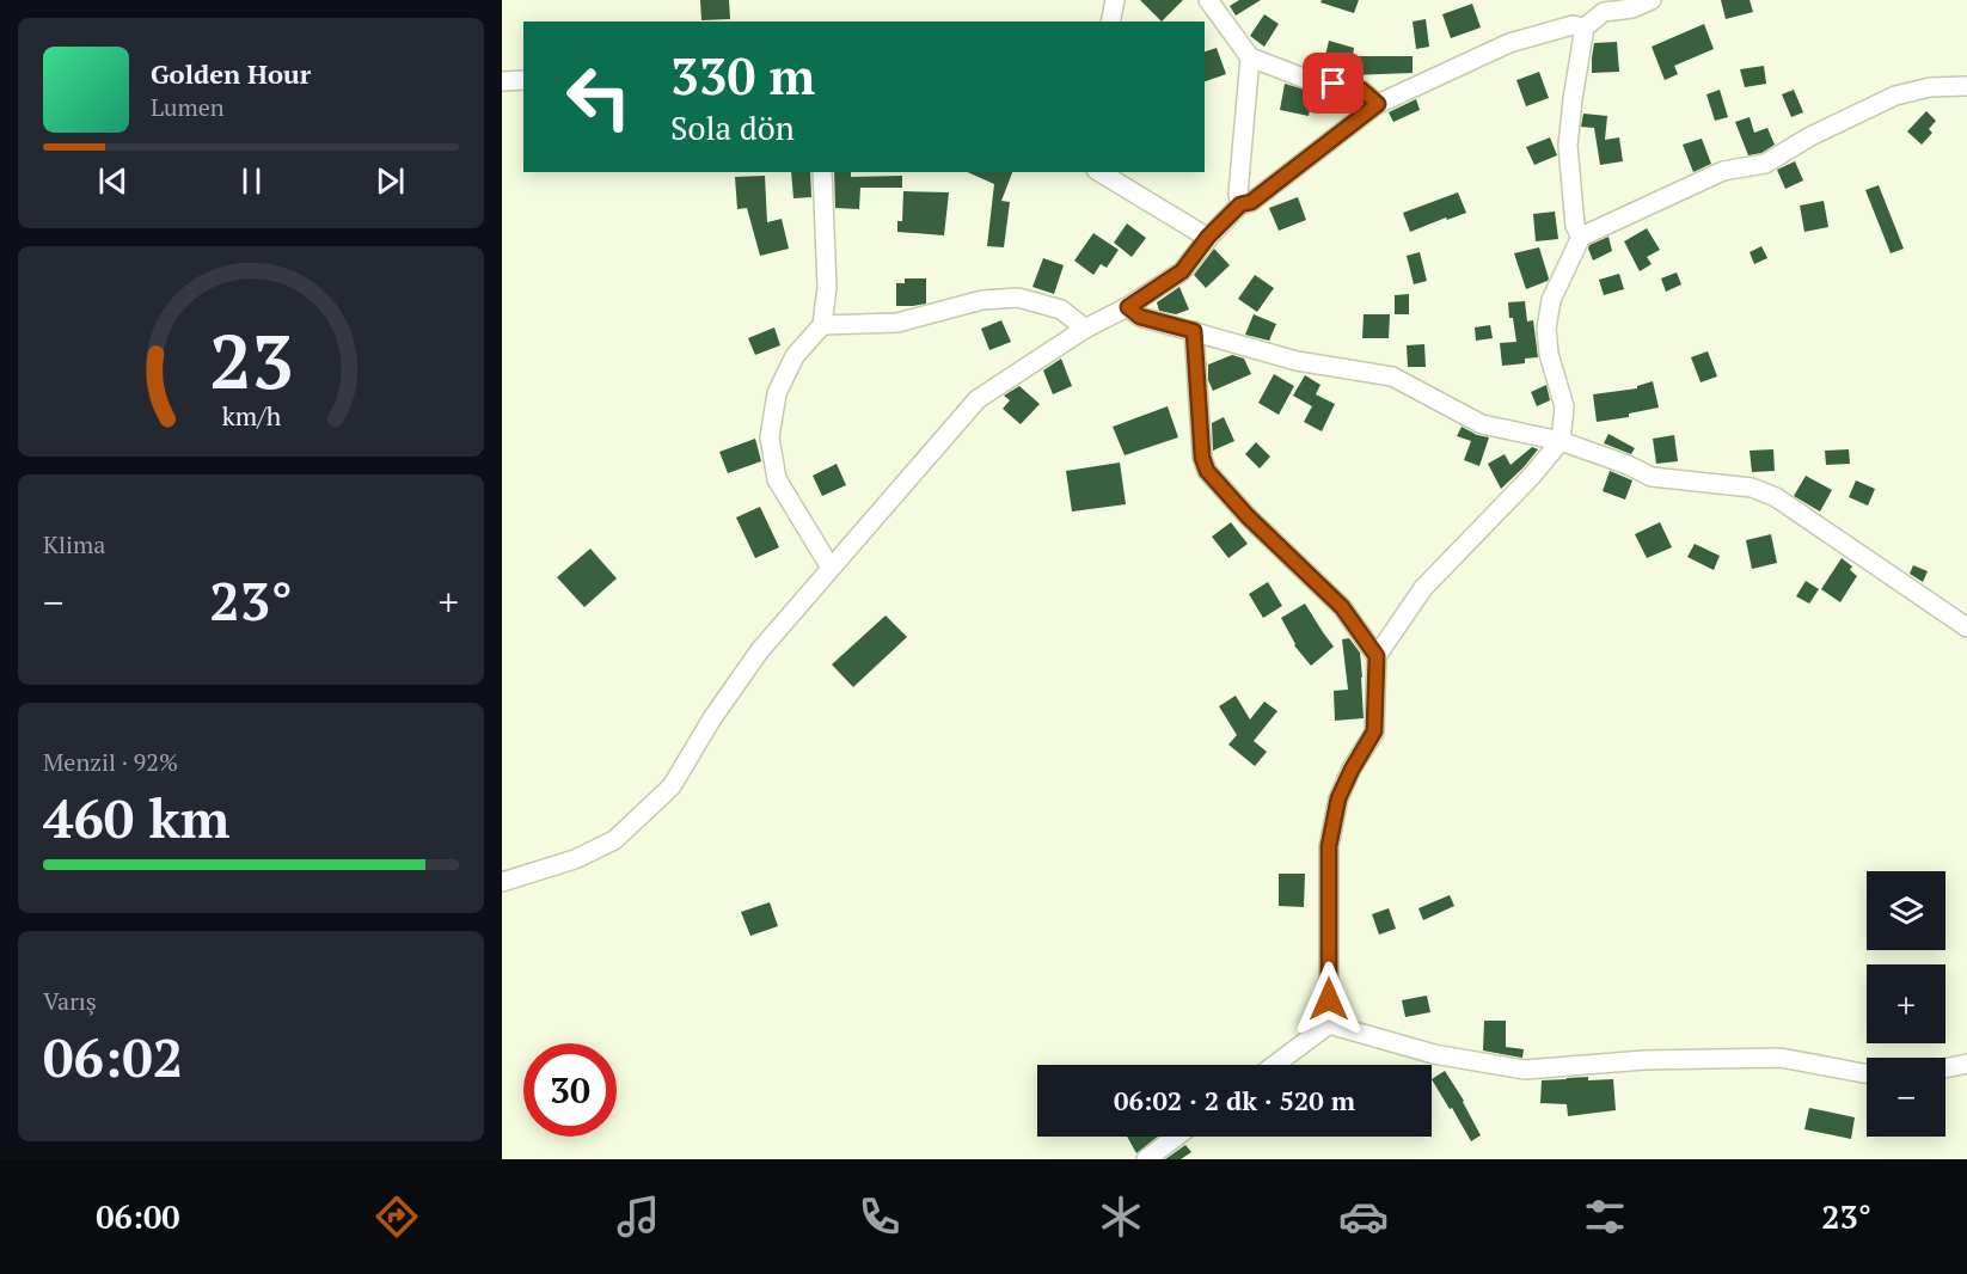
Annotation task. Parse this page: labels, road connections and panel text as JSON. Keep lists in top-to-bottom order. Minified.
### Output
{"page":{"turn":["330 m","Sola dön"],"song":["Golden Hour","Lumen"],"tile":["Klima",["Menzil · 92%","460 km"],["Varış","06:02"]],"heat":["−","23°","+"],"map_buttons":["+","−"],"limit":"30","trip":"06:02 · 2 dk · 520 m","tabs":["06:00","23°"],"gauge":["23","km/h"]}}
